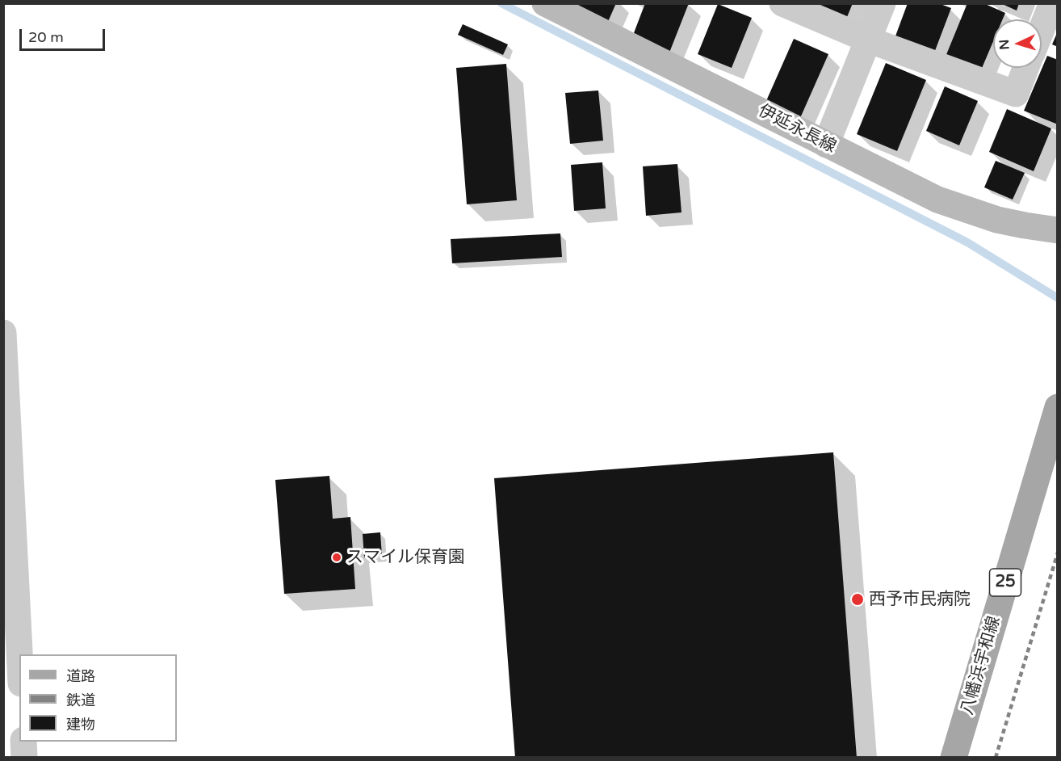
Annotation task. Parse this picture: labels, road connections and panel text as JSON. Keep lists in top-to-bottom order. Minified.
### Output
{"streets":{"main road":["伊延永長線","25","八幡浜宇和線"]},"places":["スマイル保育園","西予市民病院"],"legend":["道路","鉄道","建物"],"scale_bar":"20 m","north":"left"}
